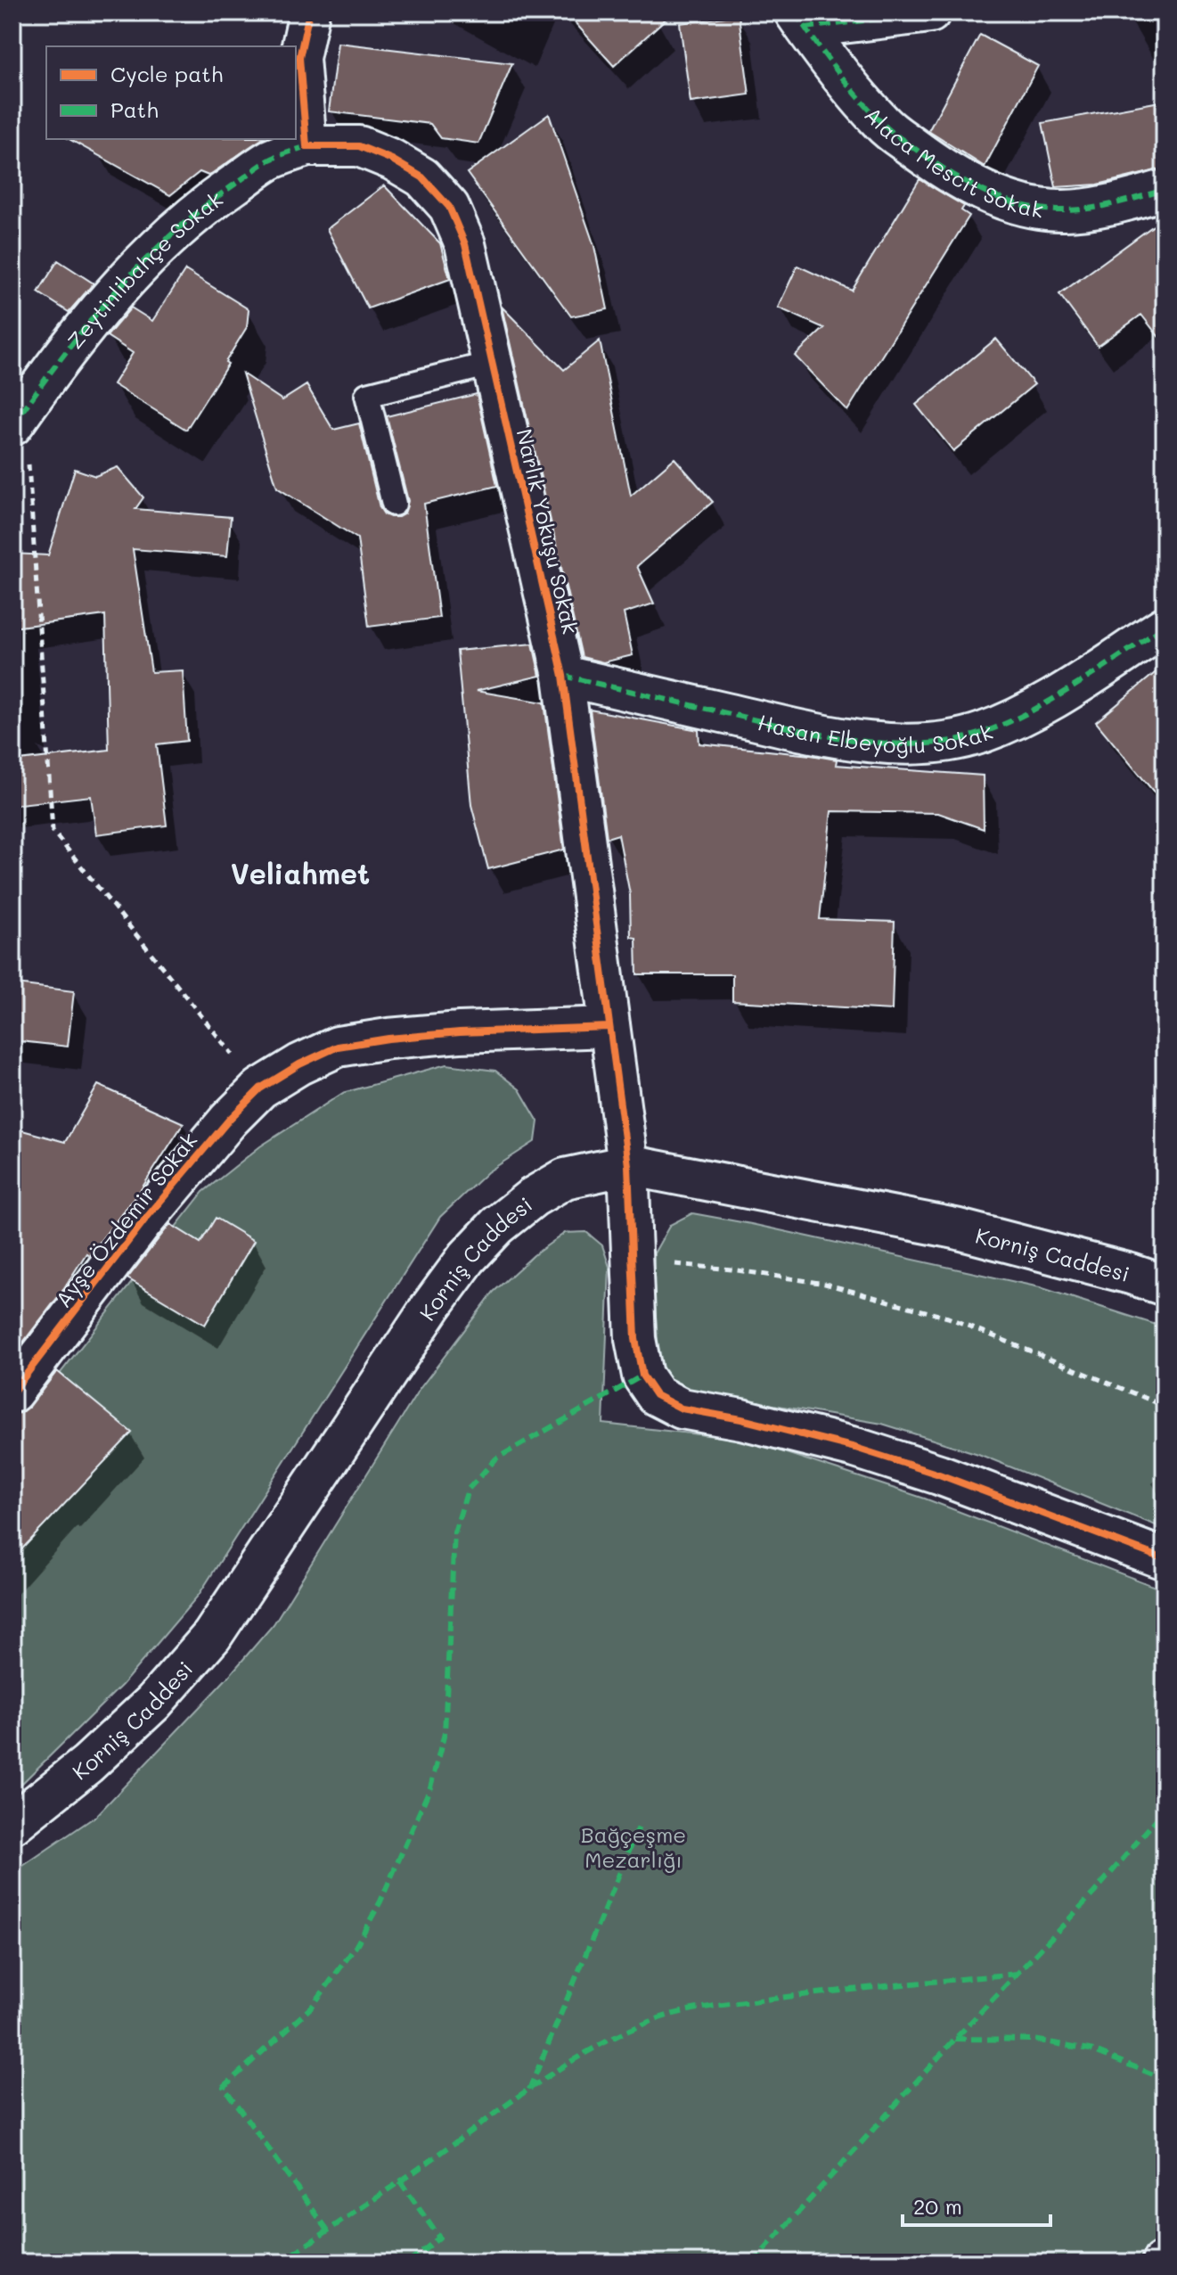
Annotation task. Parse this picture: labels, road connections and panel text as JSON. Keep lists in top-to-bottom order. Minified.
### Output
{"streets":{"street":["Alaca Mescit Sokak","Zeytinlibahçe Sokak","Narlık Yokuşu Sokak","Hasan Elbeyoğlu Sokak","Ayşe Özdemir Sokak","Korniş Caddesi"]},"crossings":[["Zeytinlibahçe Sokak","Narlık Yokuşu Sokak"],["Narlık Yokuşu Sokak","Hasan Elbeyoğlu Sokak"],["Narlık Yokuşu Sokak","Ayşe Özdemir Sokak"],["Narlık Yokuşu Sokak","Korniş Caddesi"]],"districts":["Veliahmet"],"parks":["Bağçeşme Mezarlığı"],"legend":["Cycle path","Path"],"scale_bar":"20 m"}
